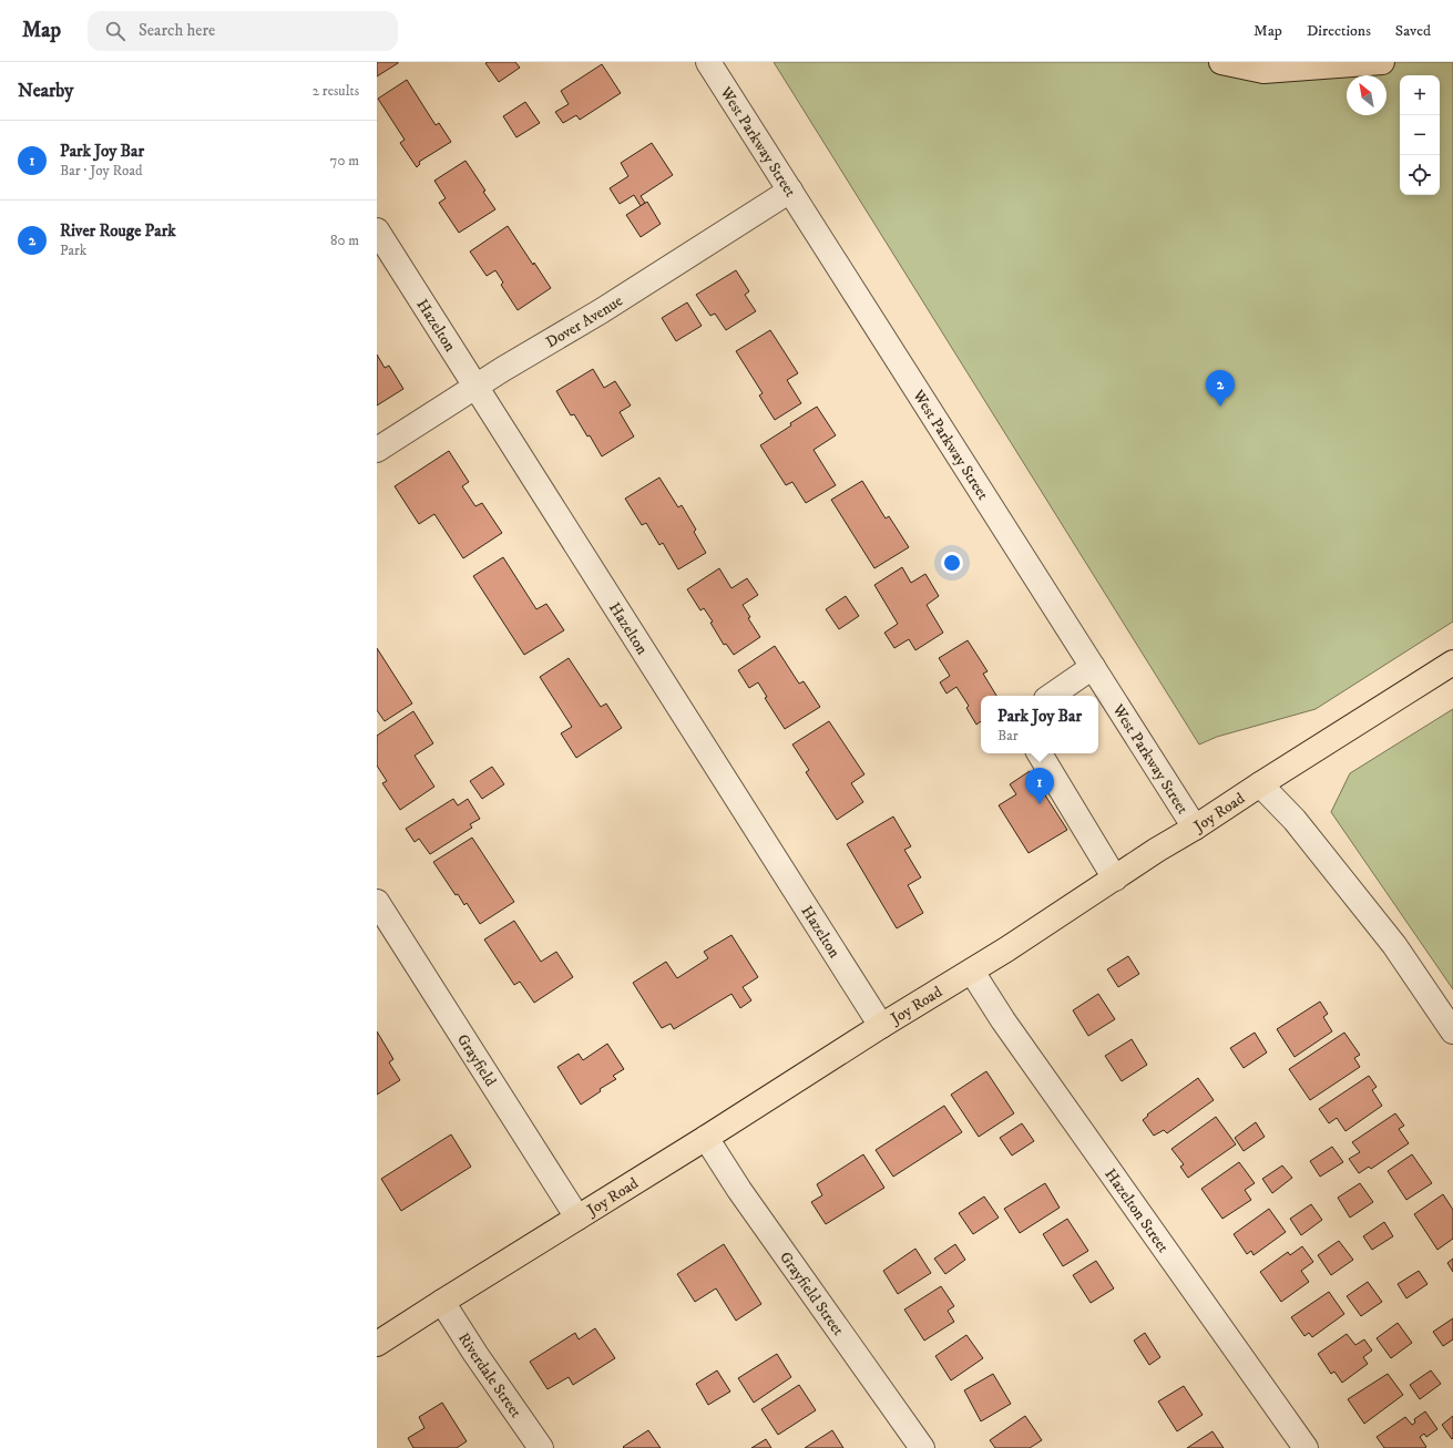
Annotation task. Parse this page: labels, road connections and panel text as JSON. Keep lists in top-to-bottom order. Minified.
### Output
{"streets":{"main road":["Joy Road"],"street":["West Parkway Street","Dover Avenue","Hazelton","Grayfield","Hazelton Street","Grayfield Street","Riverdale Street"]},"crossings":[["West Parkway Street","Dover Avenue"],["West Parkway Street","Joy Road"],["Dover Avenue","Hazelton"],["Hazelton","Joy Road"],["Joy Road","Grayfield"],["Joy Road","Hazelton Street"],["Joy Road","Grayfield Street"],["Joy Road","Riverdale Street"]],"north":"top left","page":{"header":"Map","search":"Search here","nav":["Map","Directions","Saved"],"heading":["Nearby","2 results"],"map_buttons":["+","−"],"list":[{"mark":"1","name":"Park Joy Bar","note":"Bar · Joy Road","value":"70 m"},{"mark":"2","name":"River Rouge Park","note":"Park","value":"80 m"}],"pins":["2","1"],"popup":["Park Joy Bar","Bar"]}}
